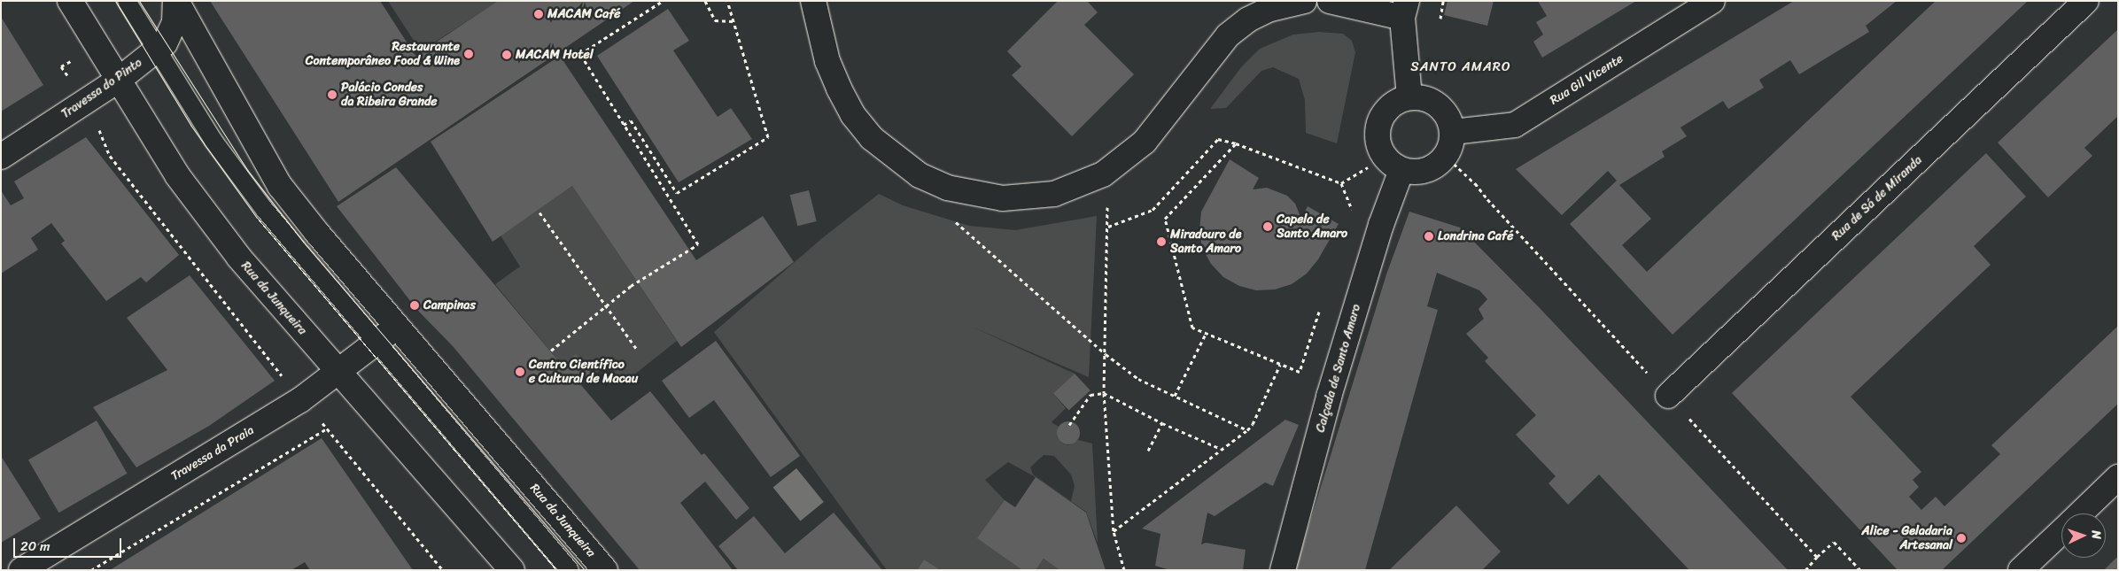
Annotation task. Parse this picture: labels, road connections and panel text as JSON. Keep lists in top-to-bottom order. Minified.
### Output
{"streets":{"street":["Rua Gil Vicente","Travessa do Pinto","Rua de Sá de Miranda","Rua da Junqueira","Calçada de Santo Amaro","Travessa da Praia"]},"crossings":[["Rua Gil Vicente","Calçada de Santo Amaro"],["Travessa do Pinto","Rua da Junqueira"],["Rua da Junqueira","Travessa da Praia"]],"districts":["SANTO AMARO"],"places":["MACAM Café","Restaurante Contemporâneo Food & Wine","MACAM Hotel","Palácio Condes da Ribeira Grande","Capela de Santo Amaro","Londrina Café","Miradouro de Santo Amaro","Campinas","Centro Científico e Cultural de Macau","Alice - Geladaria Artesanal"],"scale_bar":"20 m","north":"right"}
